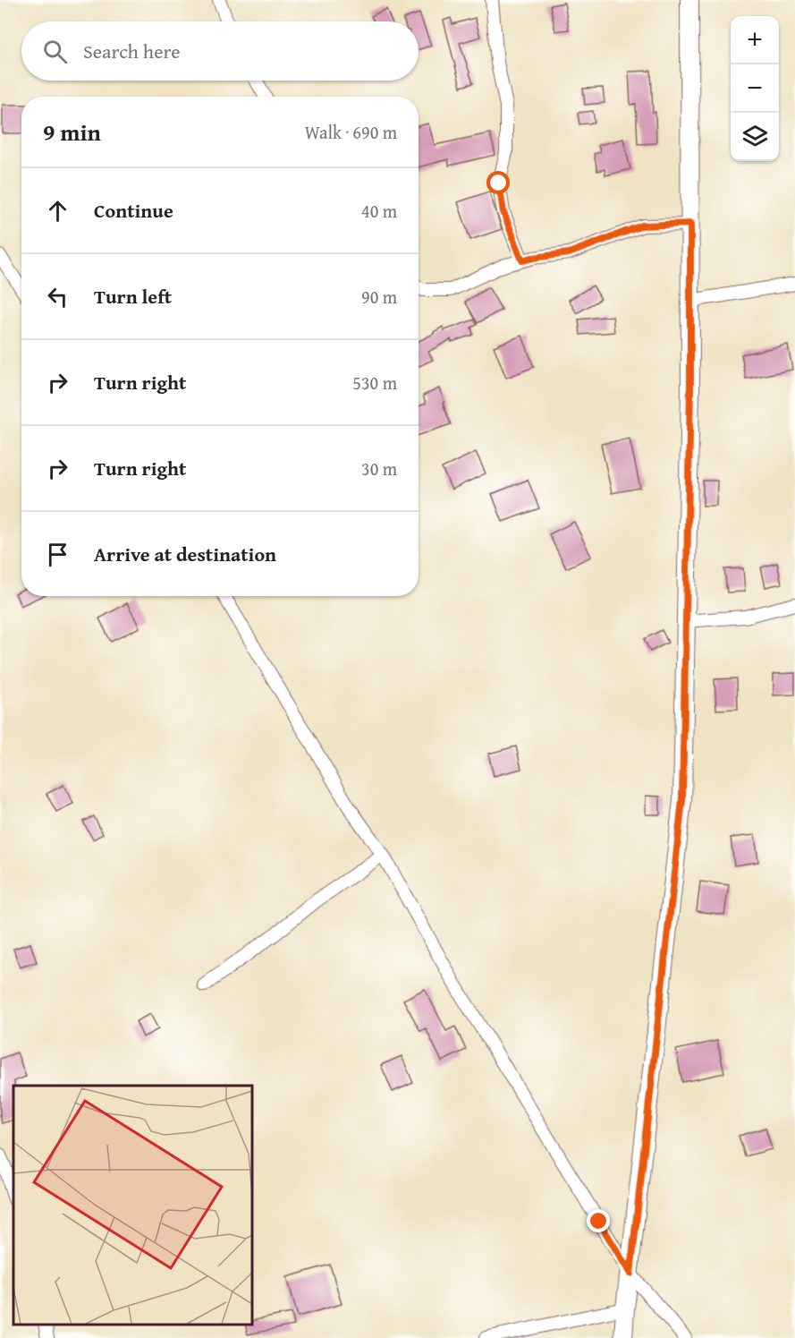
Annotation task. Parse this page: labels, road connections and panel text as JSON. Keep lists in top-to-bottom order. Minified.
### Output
{"page":{"map_buttons":["+","−"],"search":"Search here","heading":["9 min","Walk · 690 m"],"list":[["Continue","40 m"],["Turn left","90 m"],["Turn right","530 m"],["Turn right","30 m"],"Arrive at destination"]}}
